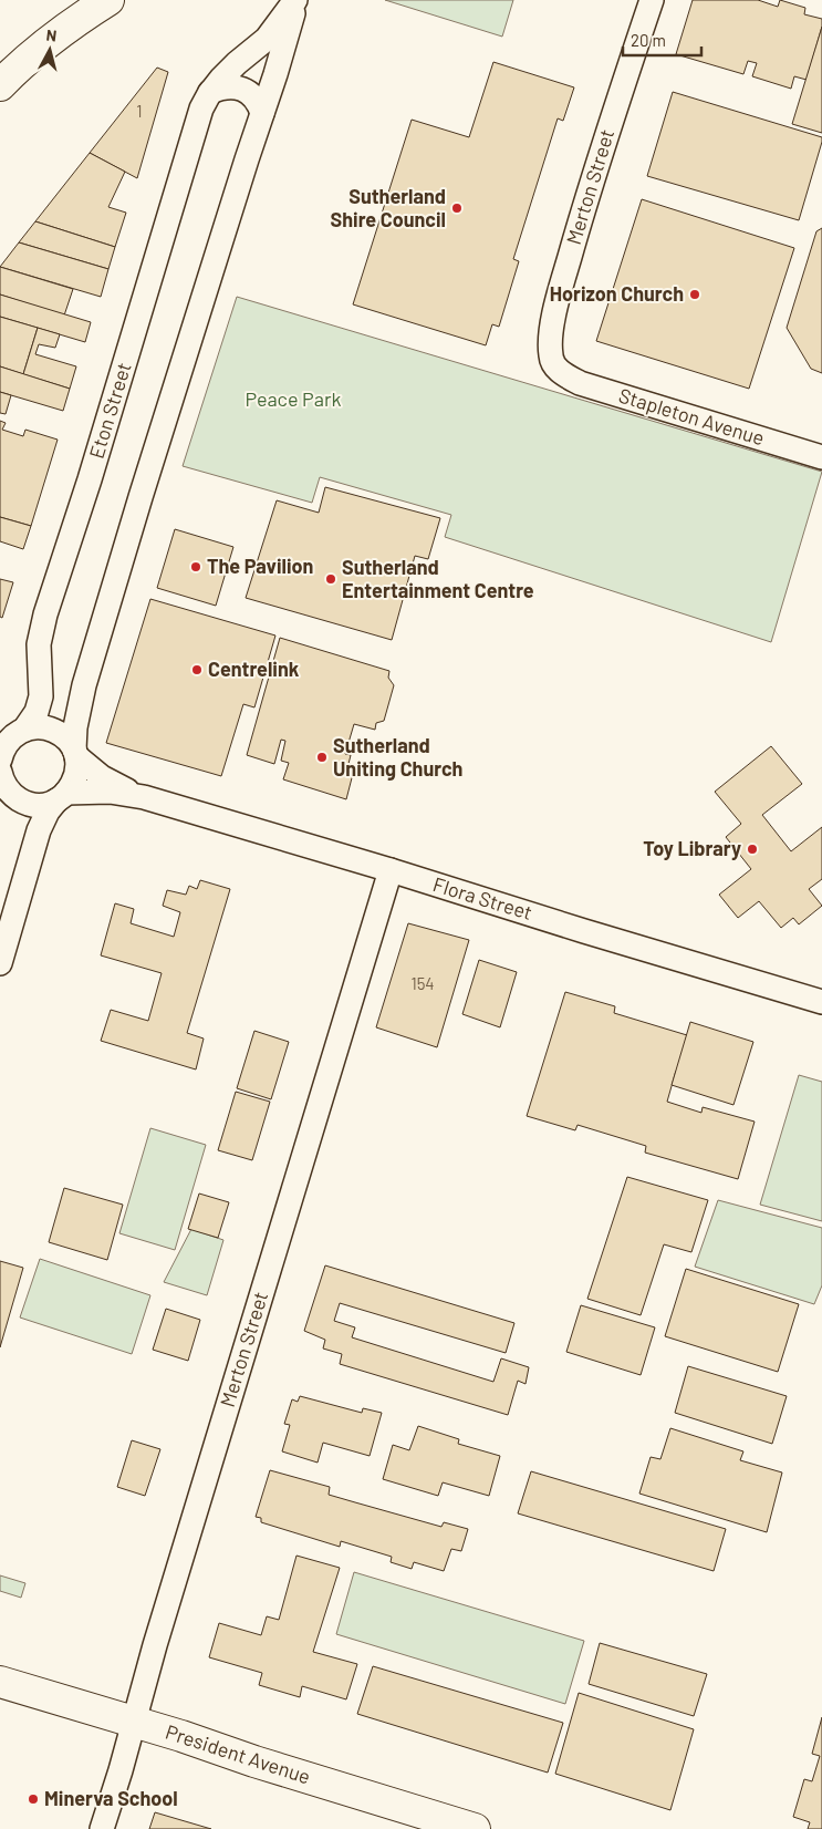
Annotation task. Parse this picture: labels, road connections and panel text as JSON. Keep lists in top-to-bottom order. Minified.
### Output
{"streets":{"street":["Merton Street","Eton Street","Stapleton Avenue","Flora Street","President Avenue"]},"crossings":[["Merton Street","Stapleton Avenue"],["Merton Street","Flora Street"],["Merton Street","President Avenue"],["Eton Street","Flora Street"]],"parks":["Peace Park"],"places":["Sutherland Shire Council","Horizon Church","The Pavilion","Sutherland Entertainment Centre","Centrelink","Sutherland Uniting Church","Toy Library","Minerva School"],"house_numbers":["1","154"],"scale_bar":"20 m","north":"top"}
